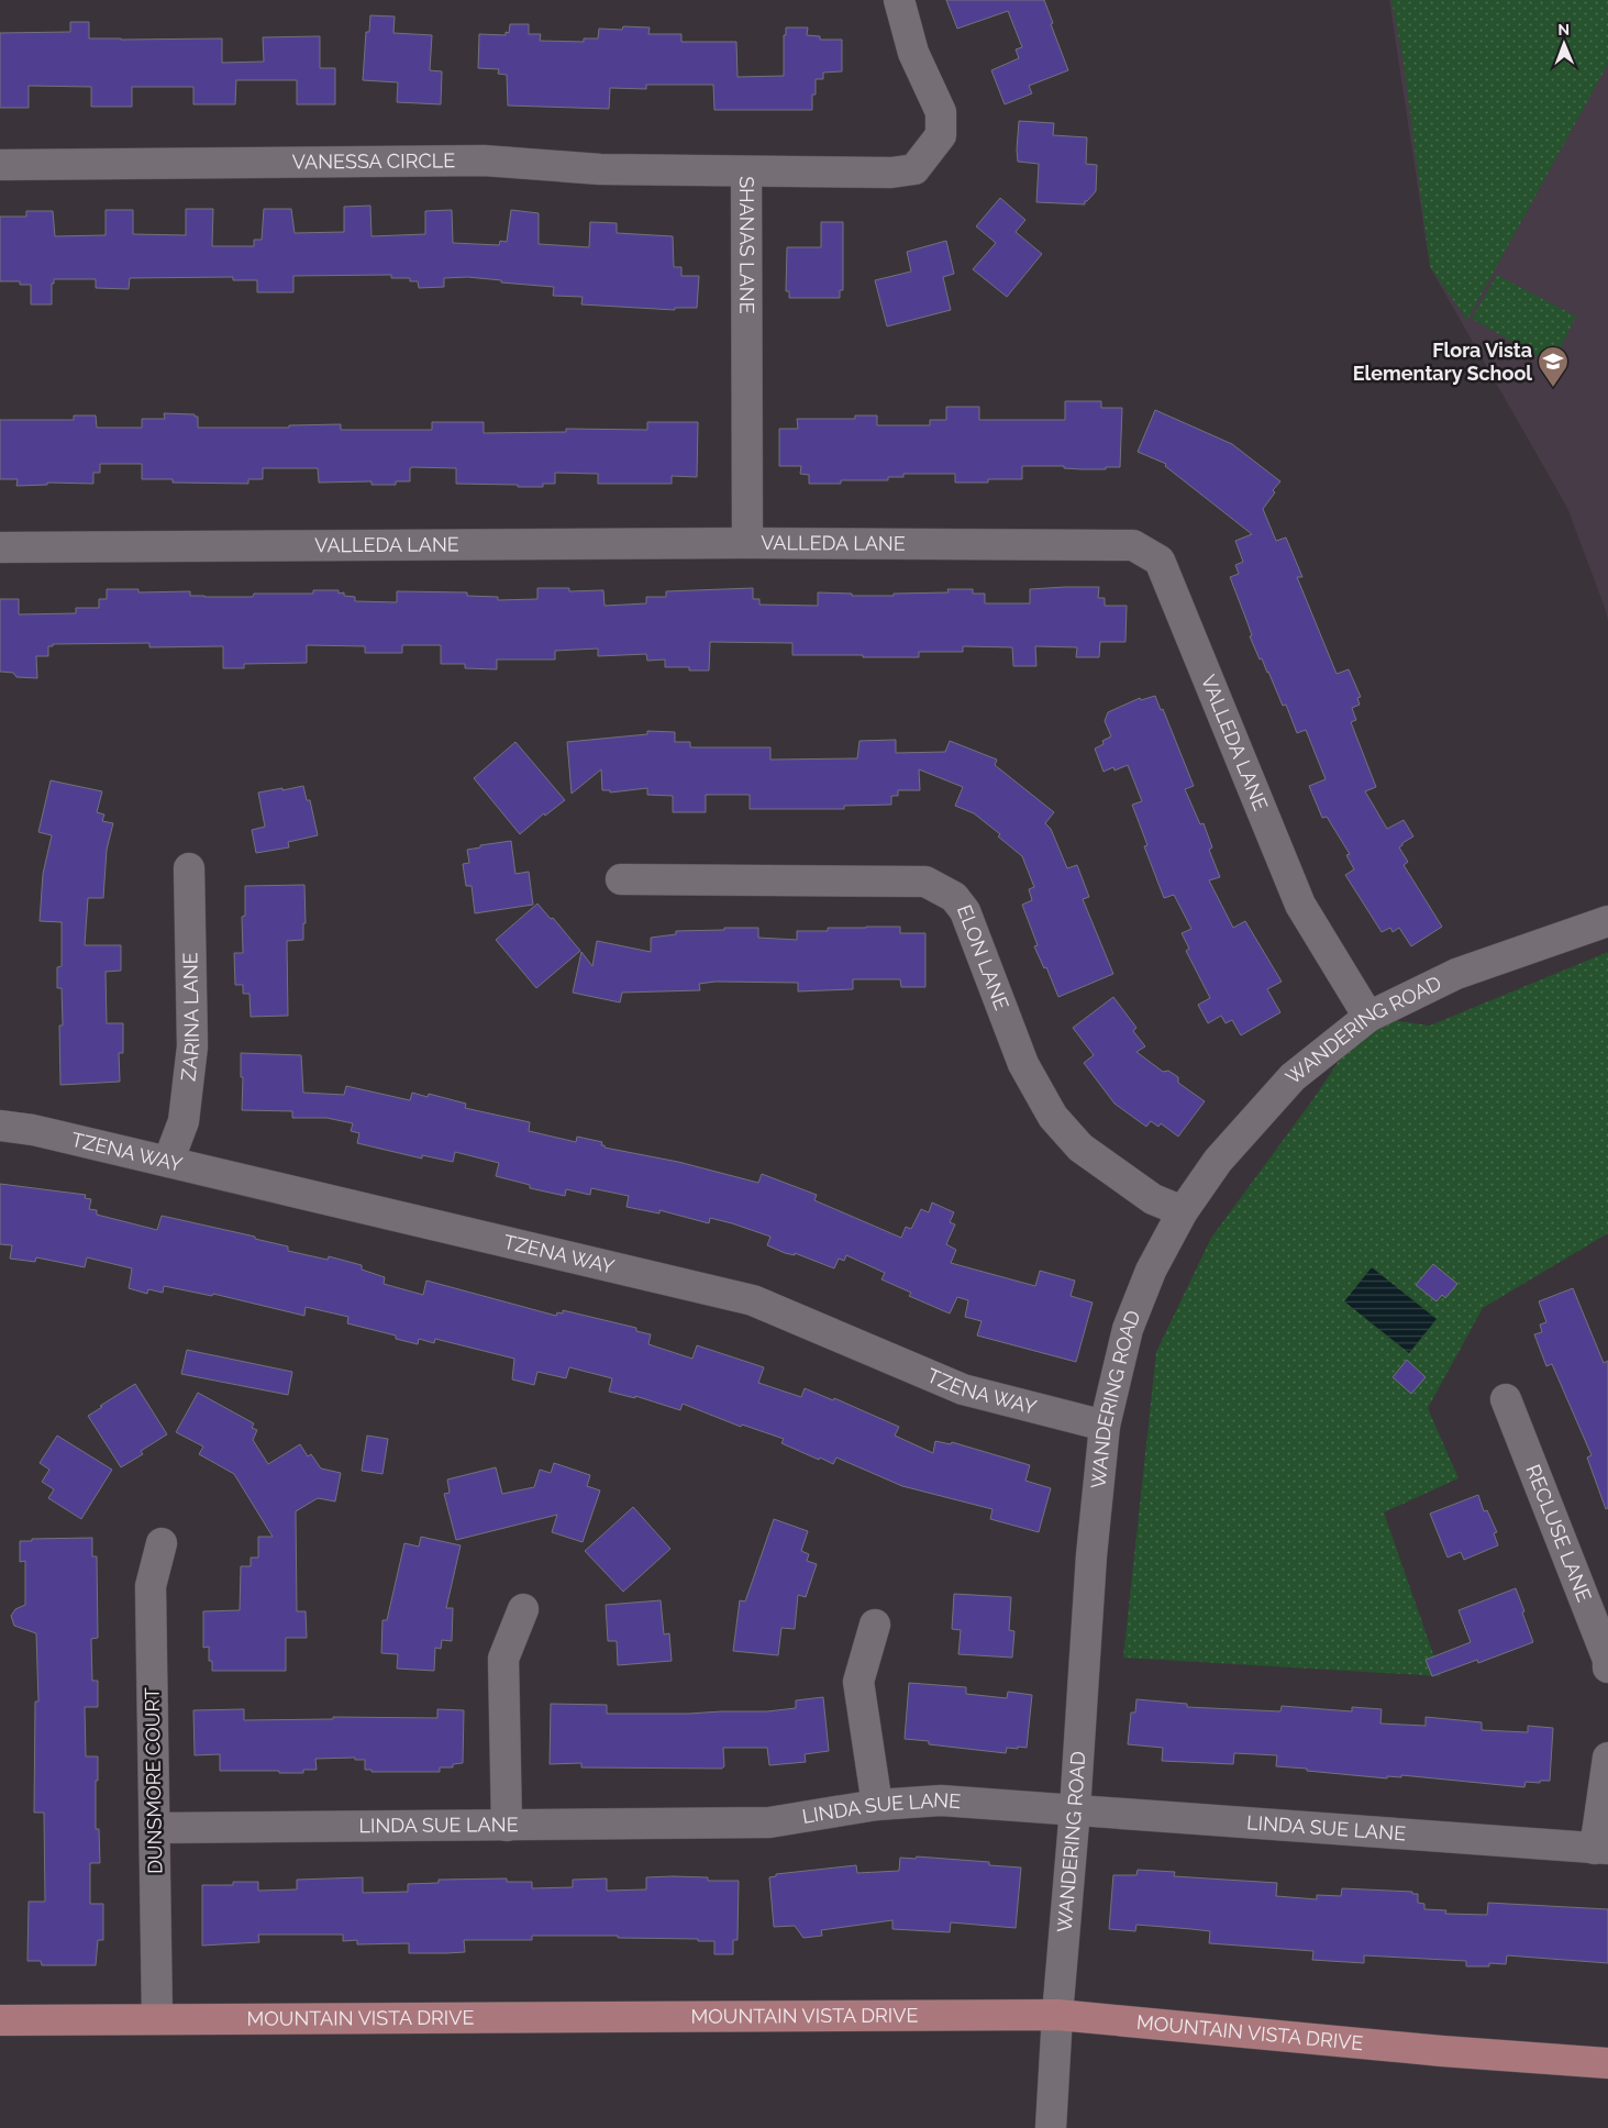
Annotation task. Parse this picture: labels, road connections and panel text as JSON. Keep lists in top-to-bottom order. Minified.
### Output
{"streets":{"main road":["MOUNTAIN VISTA DRIVE"],"street":["VANESSA CIRCLE","SHANAS LANE","VALLEDA LANE","ELON LANE","ZARINA LANE","WANDERING ROAD","TZENA WAY","RECLUSE LANE","DUNSMORE COURT","LINDA SUE LANE"]},"crossings":[["VANESSA CIRCLE","SHANAS LANE"],["SHANAS LANE","VALLEDA LANE"],["VALLEDA LANE","WANDERING ROAD"],["ELON LANE","WANDERING ROAD"],["ZARINA LANE","TZENA WAY"],["WANDERING ROAD","TZENA WAY"],["WANDERING ROAD","LINDA SUE LANE"],["WANDERING ROAD","MOUNTAIN VISTA DRIVE"],["DUNSMORE COURT","LINDA SUE LANE"],["DUNSMORE COURT","MOUNTAIN VISTA DRIVE"]],"places":{"school or university":["Flora Vista Elementary School"]},"north":"top"}
